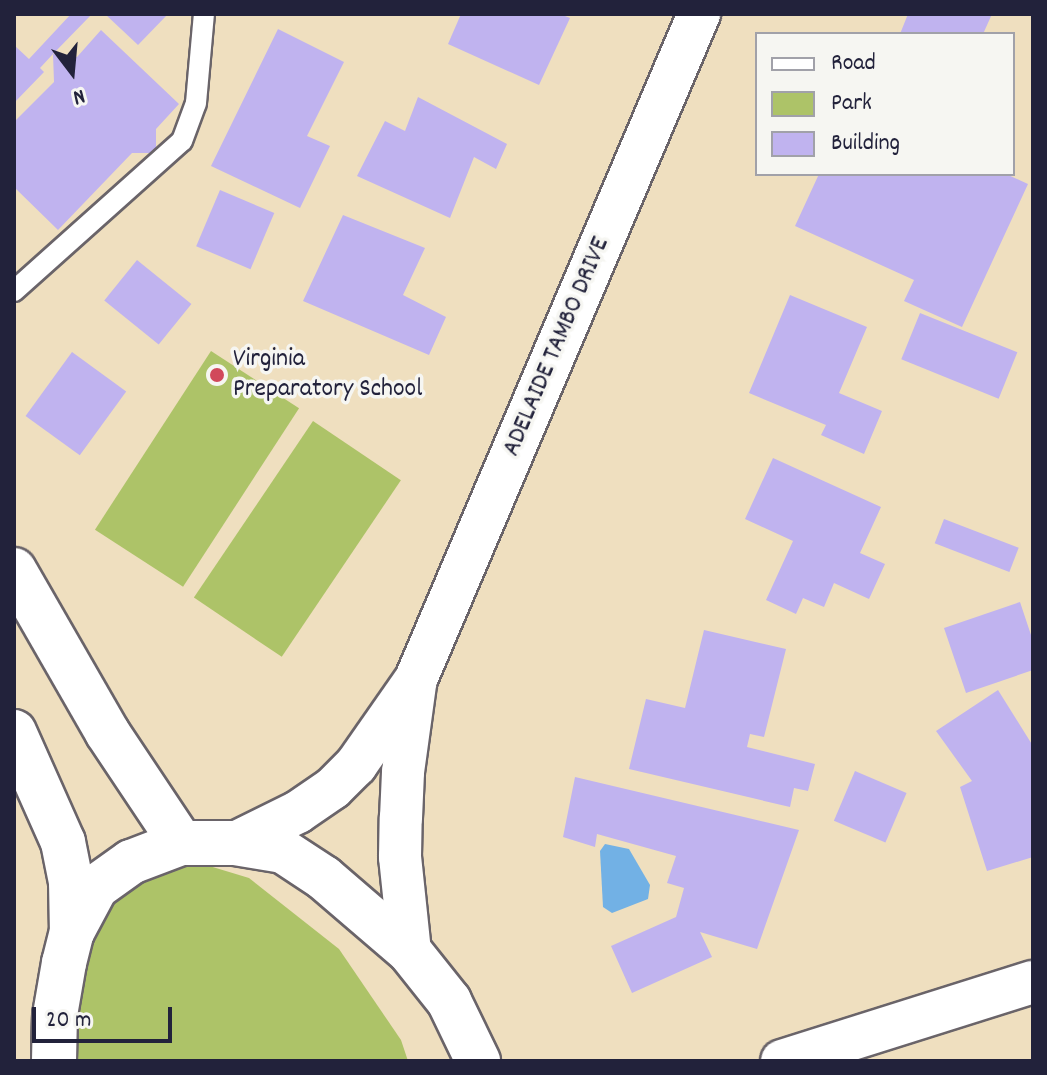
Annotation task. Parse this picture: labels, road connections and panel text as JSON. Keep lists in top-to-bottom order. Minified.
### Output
{"streets":{"street":["ADELAIDE TAMBO DRIVE"]},"places":["Virginia Preparatory School"],"legend":["Road","Park","Building"],"scale_bar":"20 m","north":"bottom"}
